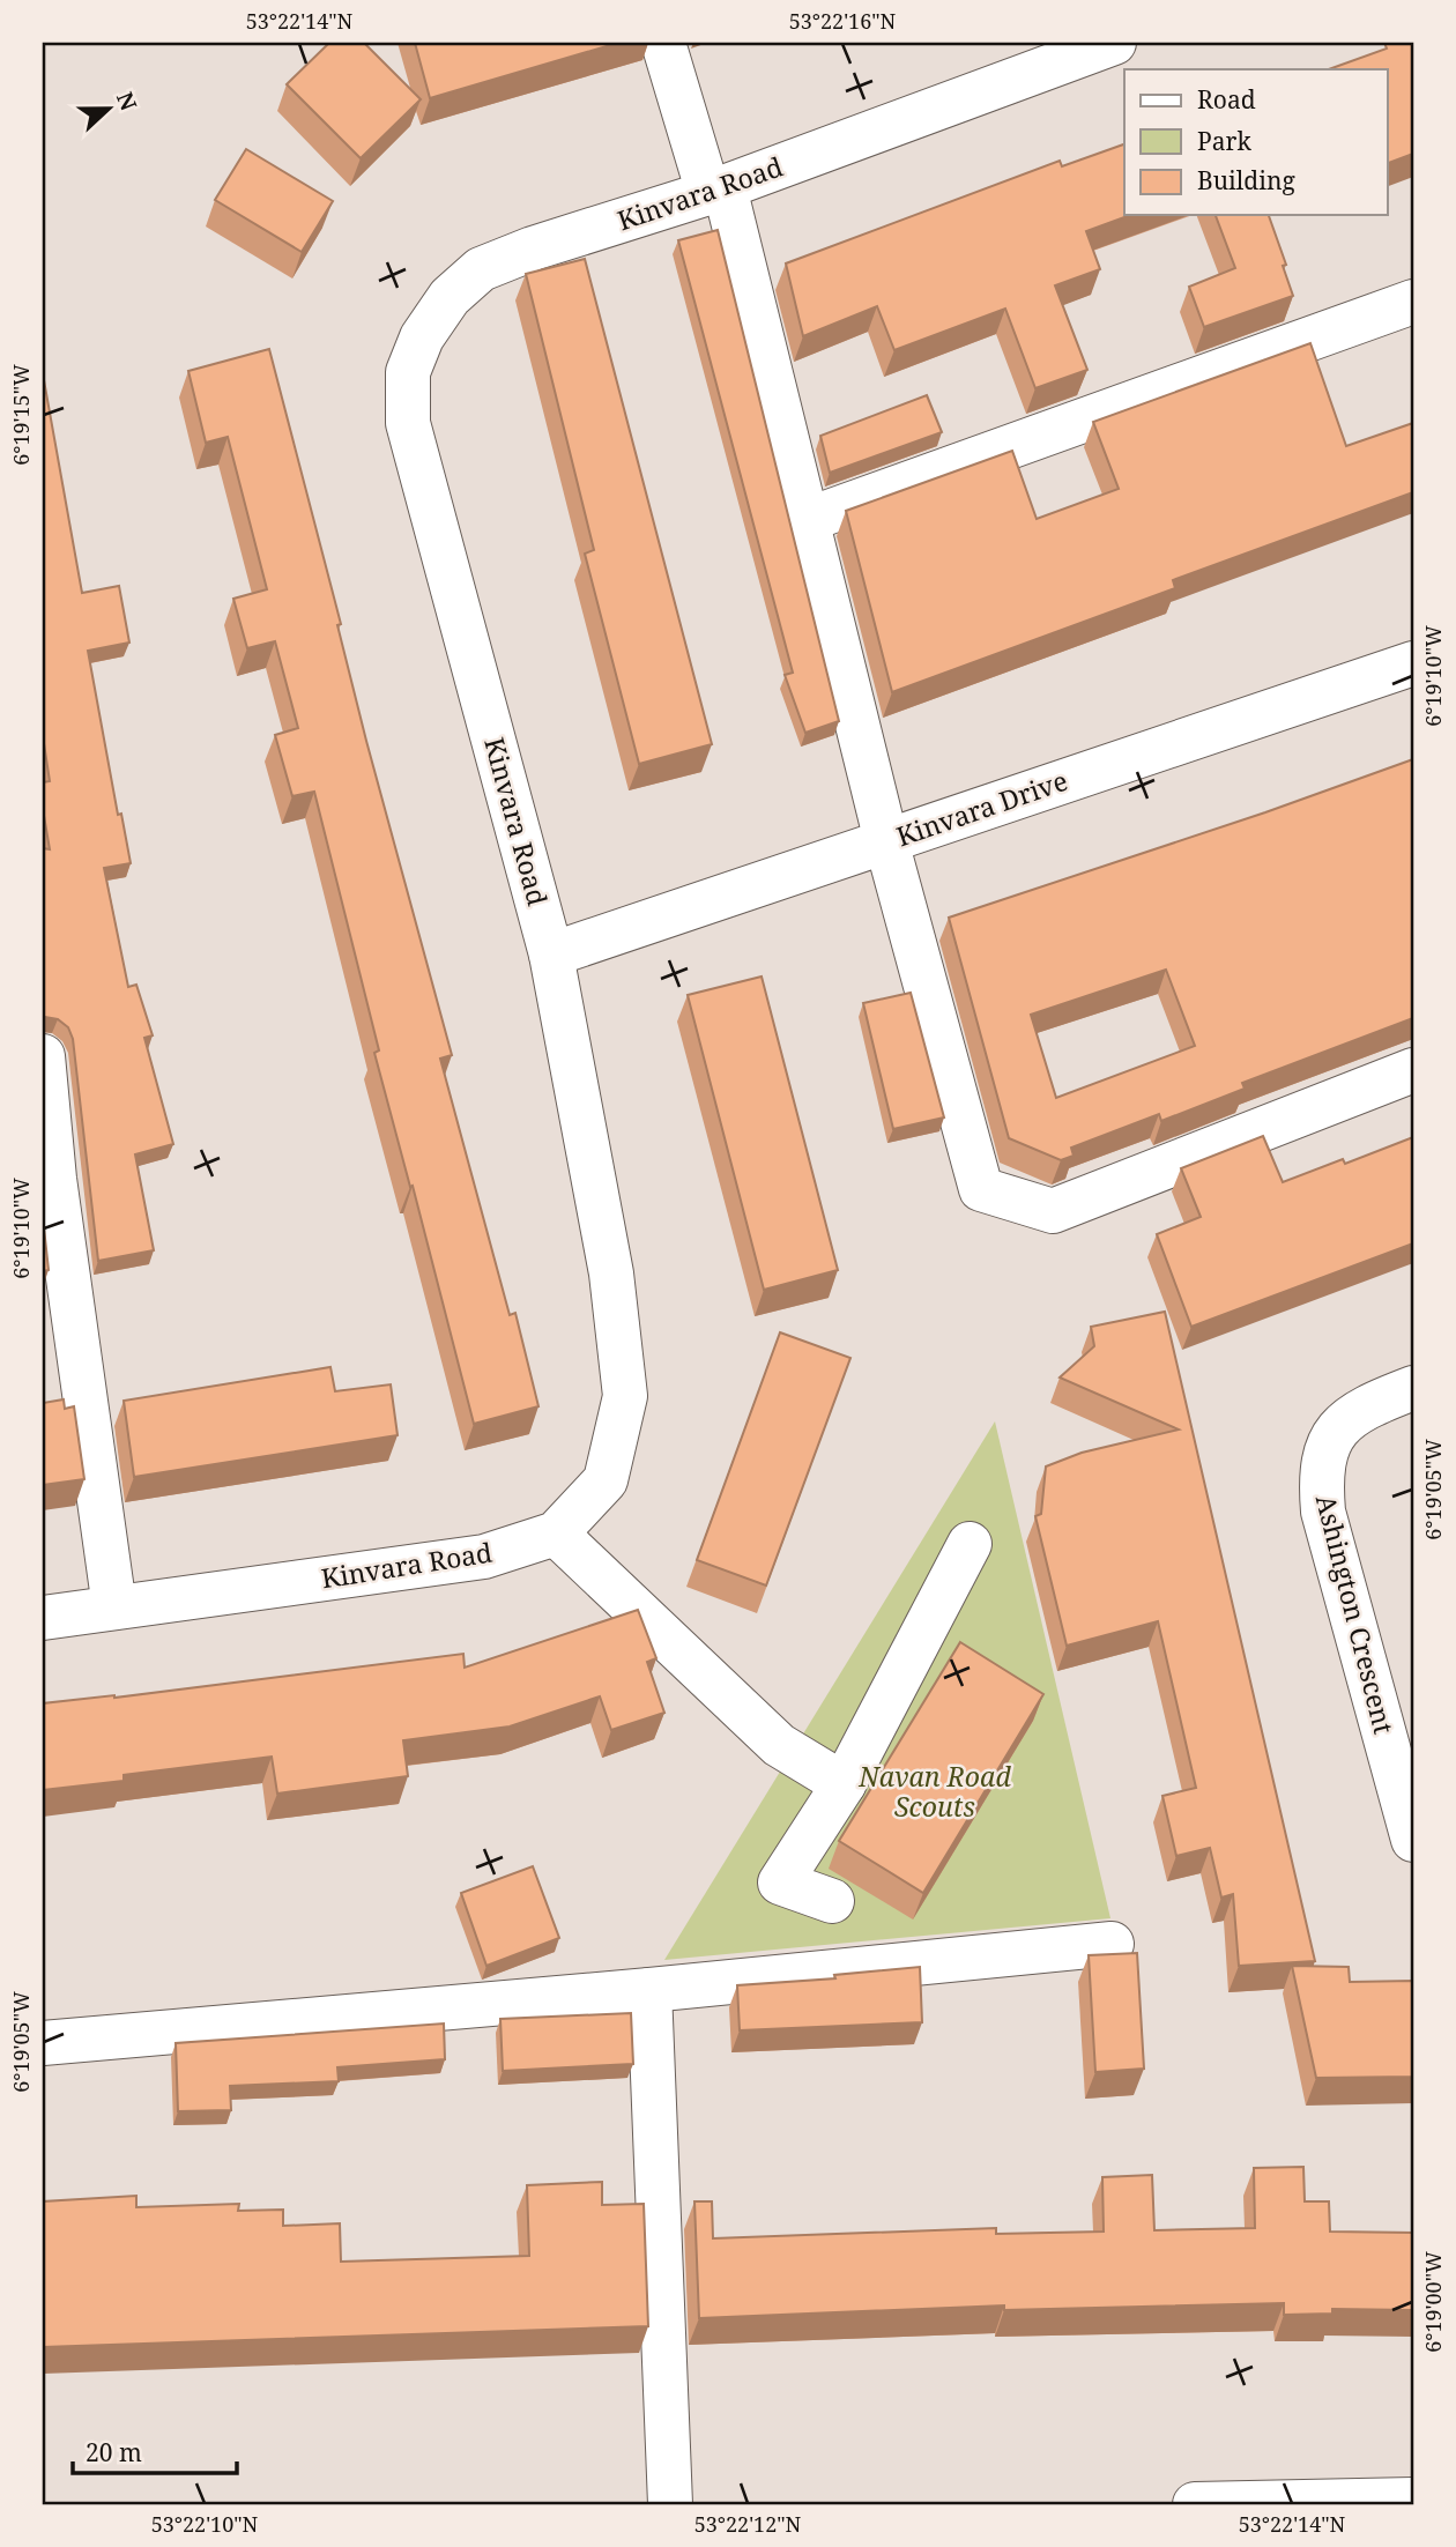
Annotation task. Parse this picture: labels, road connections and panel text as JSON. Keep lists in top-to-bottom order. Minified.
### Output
{"streets":{"street":["Kinvara Road","Kinvara Drive","Ashington Crescent"]},"crossings":[["Kinvara Road","Kinvara Drive"]],"parks":["Navan Road Scouts"],"legend":["Road","Park","Building"],"scale_bar":"20 m","north":"right","coordinates":["53°22'14\"N","53°22'16\"N","6°19'15\"W","6°19'10\"W","6°19'05\"W","6°19'00\"W","53°22'10\"N","53°22'12\"N"]}
